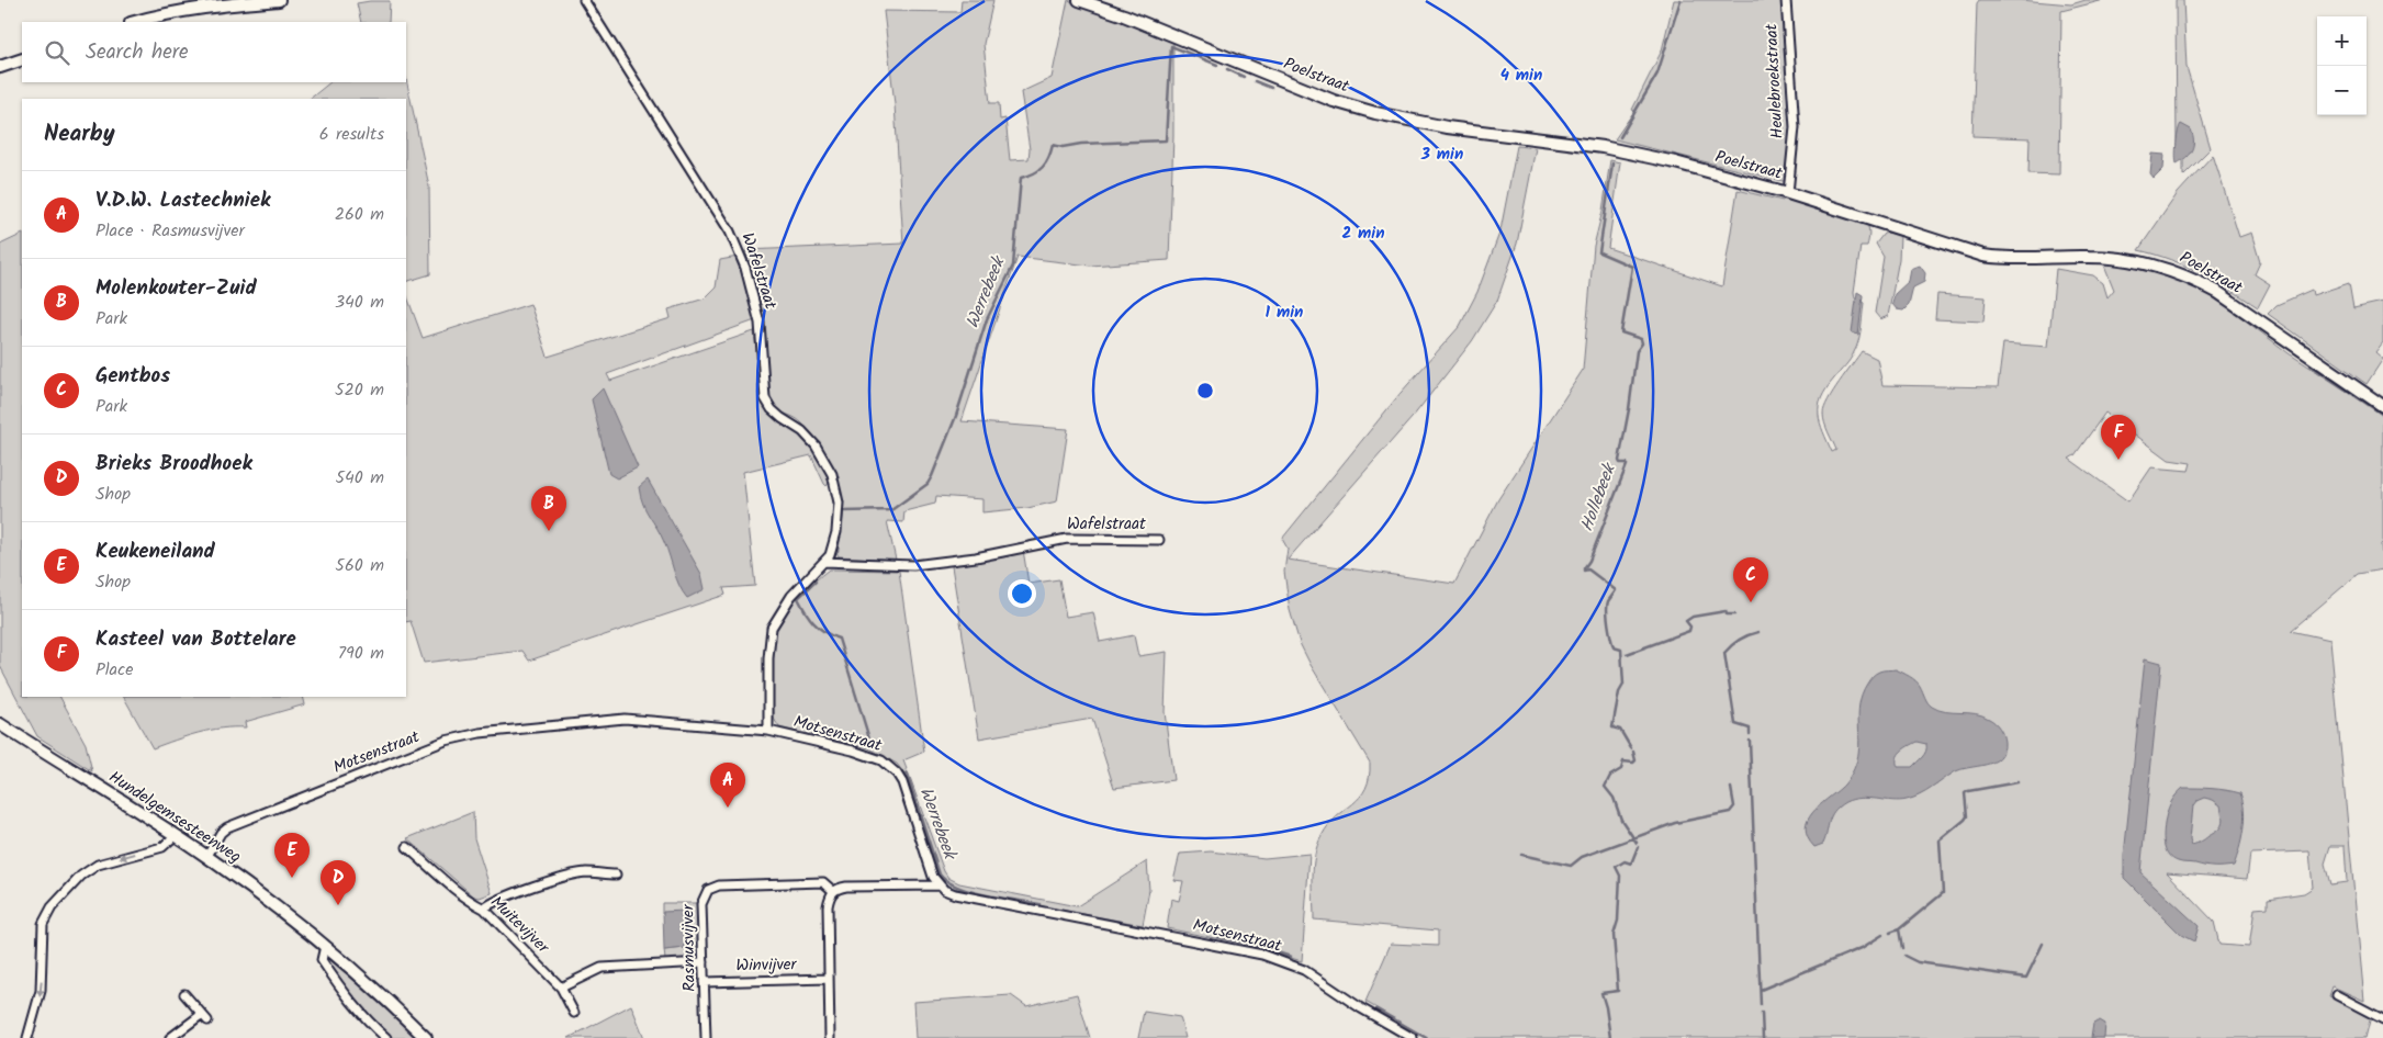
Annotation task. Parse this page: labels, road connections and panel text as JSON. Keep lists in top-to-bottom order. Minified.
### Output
{"streets":{"street":["Poelstraat","Heulebroekstraat","Wafelstraat","Motsenstraat","Hundelgemsesteenweg","Muitevijver","Rasmusvijver","Winvijver"]},"crossings":[["Poelstraat","Heulebroekstraat"],["Wafelstraat","Motsenstraat"],["Motsenstraat","Hundelgemsesteenweg"],["Rasmusvijver","Winvijver"]],"water":["Werrebeek","Hollebeek"],"page":{"map_buttons":["+","−"],"search":"Search here","heading":["Nearby","6 results"],"list":[{"mark":"A","name":"V.D.W. Lastechniek","note":"Place · Rasmusvijver","value":"260 m"},{"mark":"B","name":"Molenkouter-Zuid","note":"Park","value":"340 m"},{"mark":"C","name":"Gentbos","note":"Park","value":"520 m"},{"mark":"D","name":"Brieks Broodhoek","note":"Shop","value":"540 m"},{"mark":"E","name":"Keukeneiland","note":"Shop","value":"560 m"},{"mark":"F","name":"Kasteel van Bottelare","note":"Place","value":"790 m"}],"pins":["F","B","C","A","E","D"]},"rings":["4 min","3 min","2 min","1 min"]}
